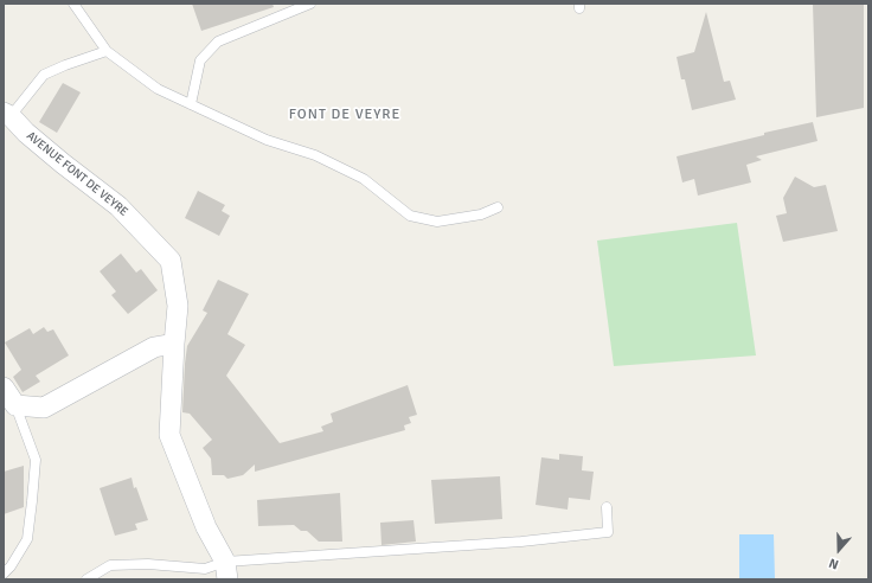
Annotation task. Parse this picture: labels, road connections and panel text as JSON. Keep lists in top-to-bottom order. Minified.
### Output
{"streets":{"street":["AVENUE FONT DE VEYRE"]},"districts":["FONT DE VEYRE"],"north":"bottom"}
